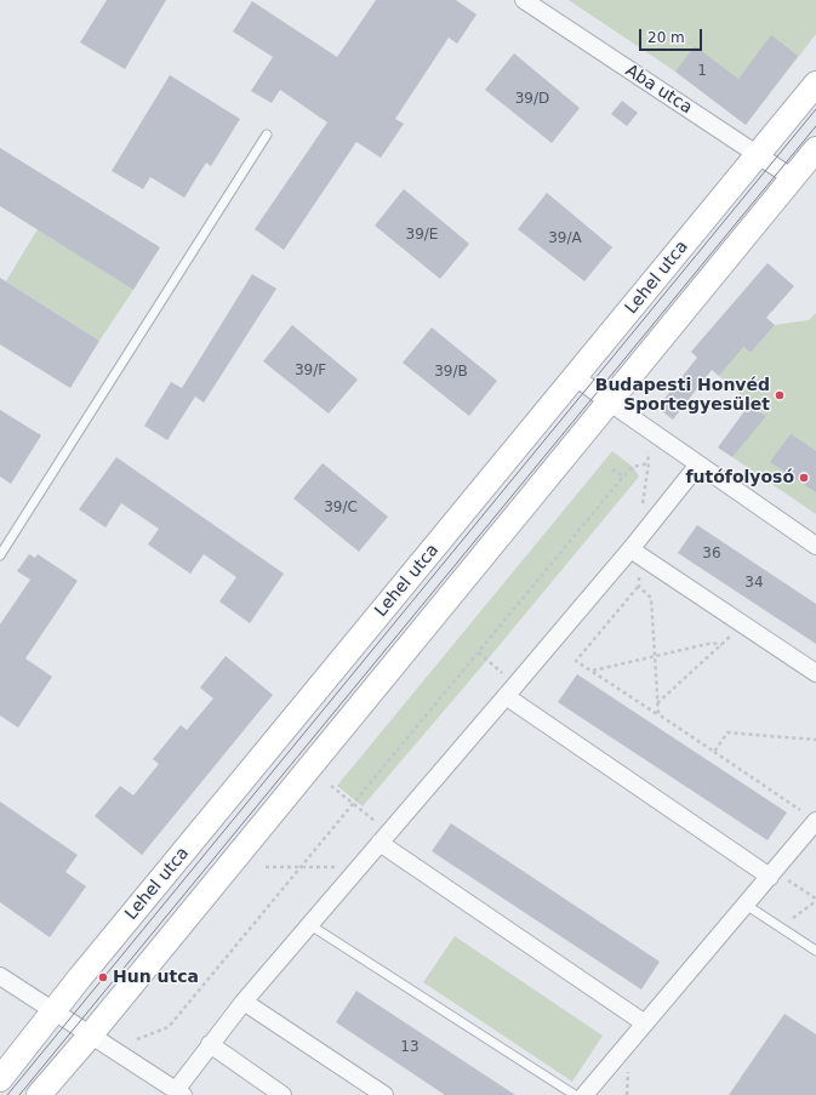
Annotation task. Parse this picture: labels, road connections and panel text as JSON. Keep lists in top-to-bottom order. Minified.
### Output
{"streets":{"main road":["Lehel utca"],"street":["Aba utca"]},"crossings":[["Aba utca","Lehel utca"]],"places":["Budapesti Honvéd Sportegyesület","futófolyosó","Hun utca"],"house_numbers":["1","39/D","39/E","39/A","39/F","39/B","39/C","36","34","13"],"scale_bar":"20 m"}
